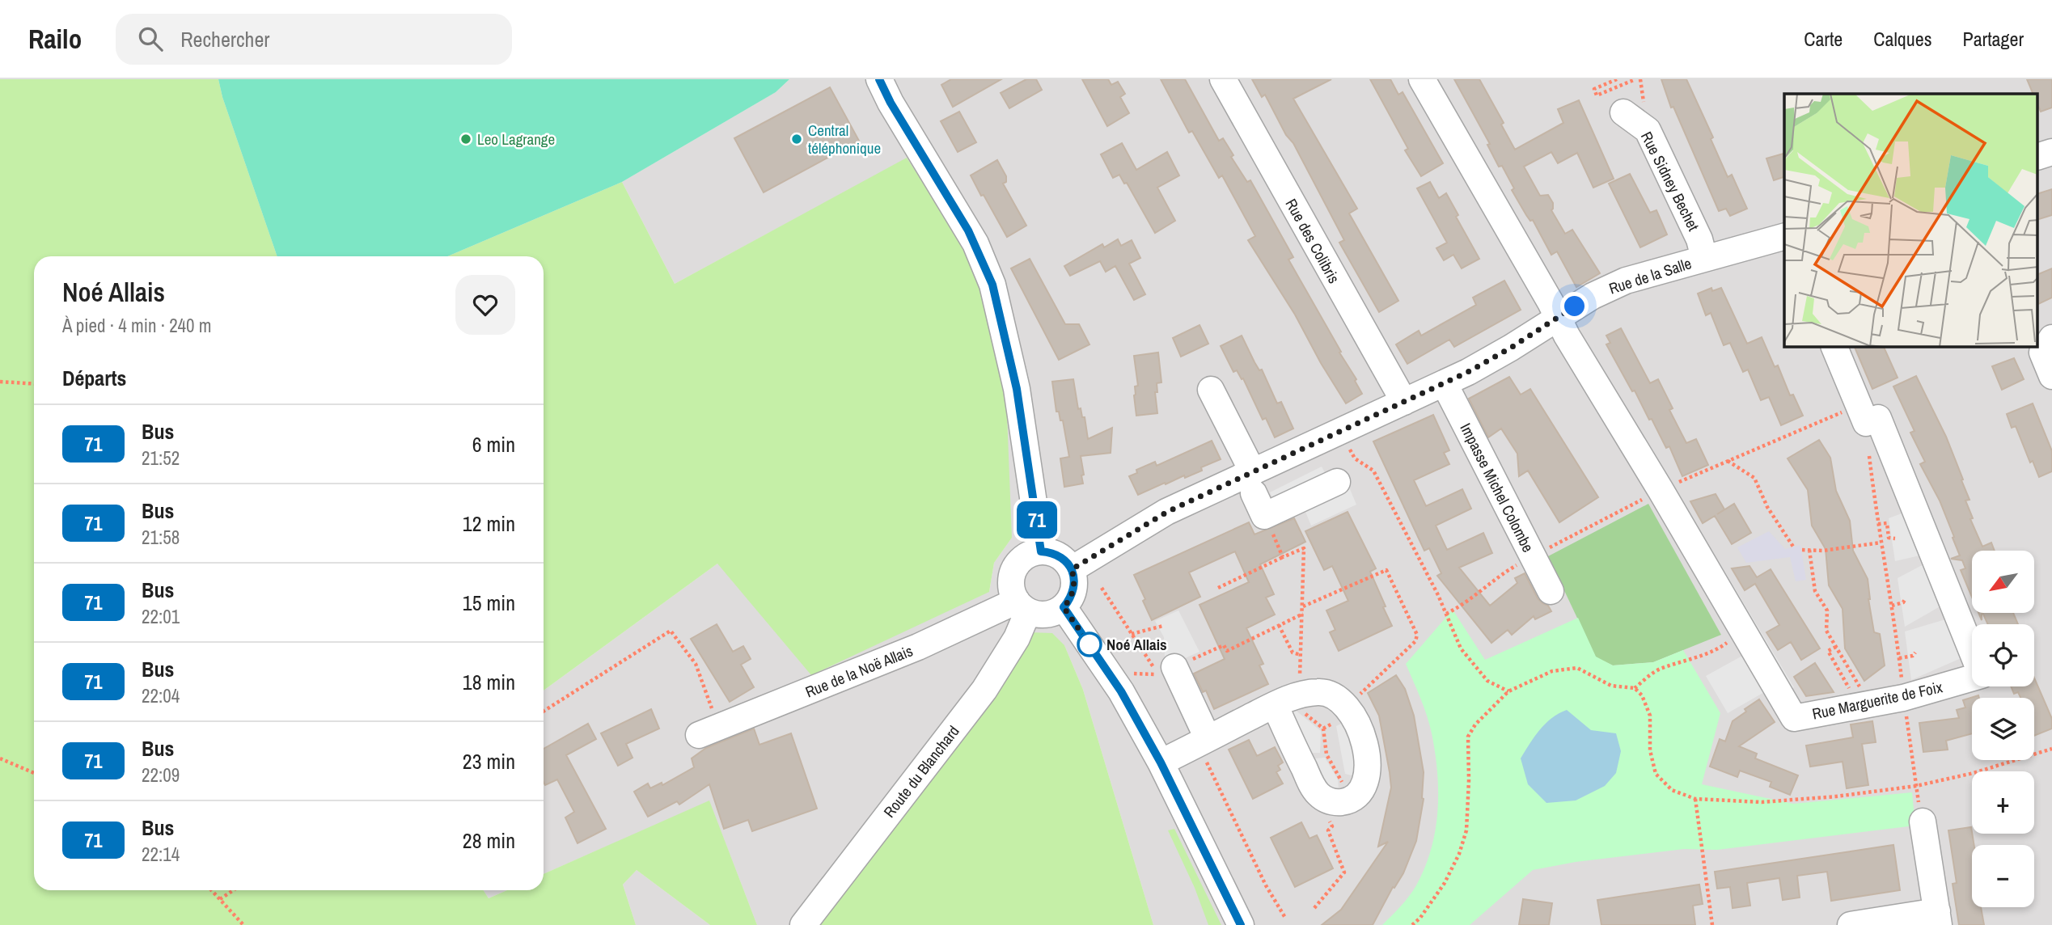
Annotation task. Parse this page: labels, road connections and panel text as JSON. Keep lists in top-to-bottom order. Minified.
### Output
{"streets":{"street":["Rue Sidney Bechet","Rue des Colibris","Rue de la Salle","Impasse Michel Colombe","Rue de la Noë Allais","Rue Marguerite de Foix","Route du Blanchard"]},"crossings":[["Rue Sidney Bechet","Rue de la Salle"],["Rue des Colibris","Rue de la Salle"],["Rue de la Salle","Impasse Michel Colombe"],["Rue de la Salle","Rue de la Noë Allais"],["Rue de la Salle","Rue Marguerite de Foix"],["Rue de la Salle","Route du Blanchard"],["Rue de la Noë Allais","Route du Blanchard"]],"places":["Leo Lagrange","Central téléphonique","Noé Allais"],"lines":["bus line 71"],"north":"bottom left","page":{"header":"Railo","search":"Rechercher","nav":["Carte","Calques","Partager"],"on_map":"71","heading":[["Noé Allais","À pied · 4 min · 240 m"],"Départs"],"list":[{"mark":"71","name":"Bus","note":"21:52","value":"6 min"},{"mark":"71","name":"Bus","note":"21:58","value":"12 min"},{"mark":"71","name":"Bus","note":"22:01","value":"15 min"},{"mark":"71","name":"Bus","note":"22:04","value":"18 min"},{"mark":"71","name":"Bus","note":"22:09","value":"23 min"},{"mark":"71","name":"Bus","note":"22:14","value":"28 min"}],"map_buttons":["+","−"]}}
